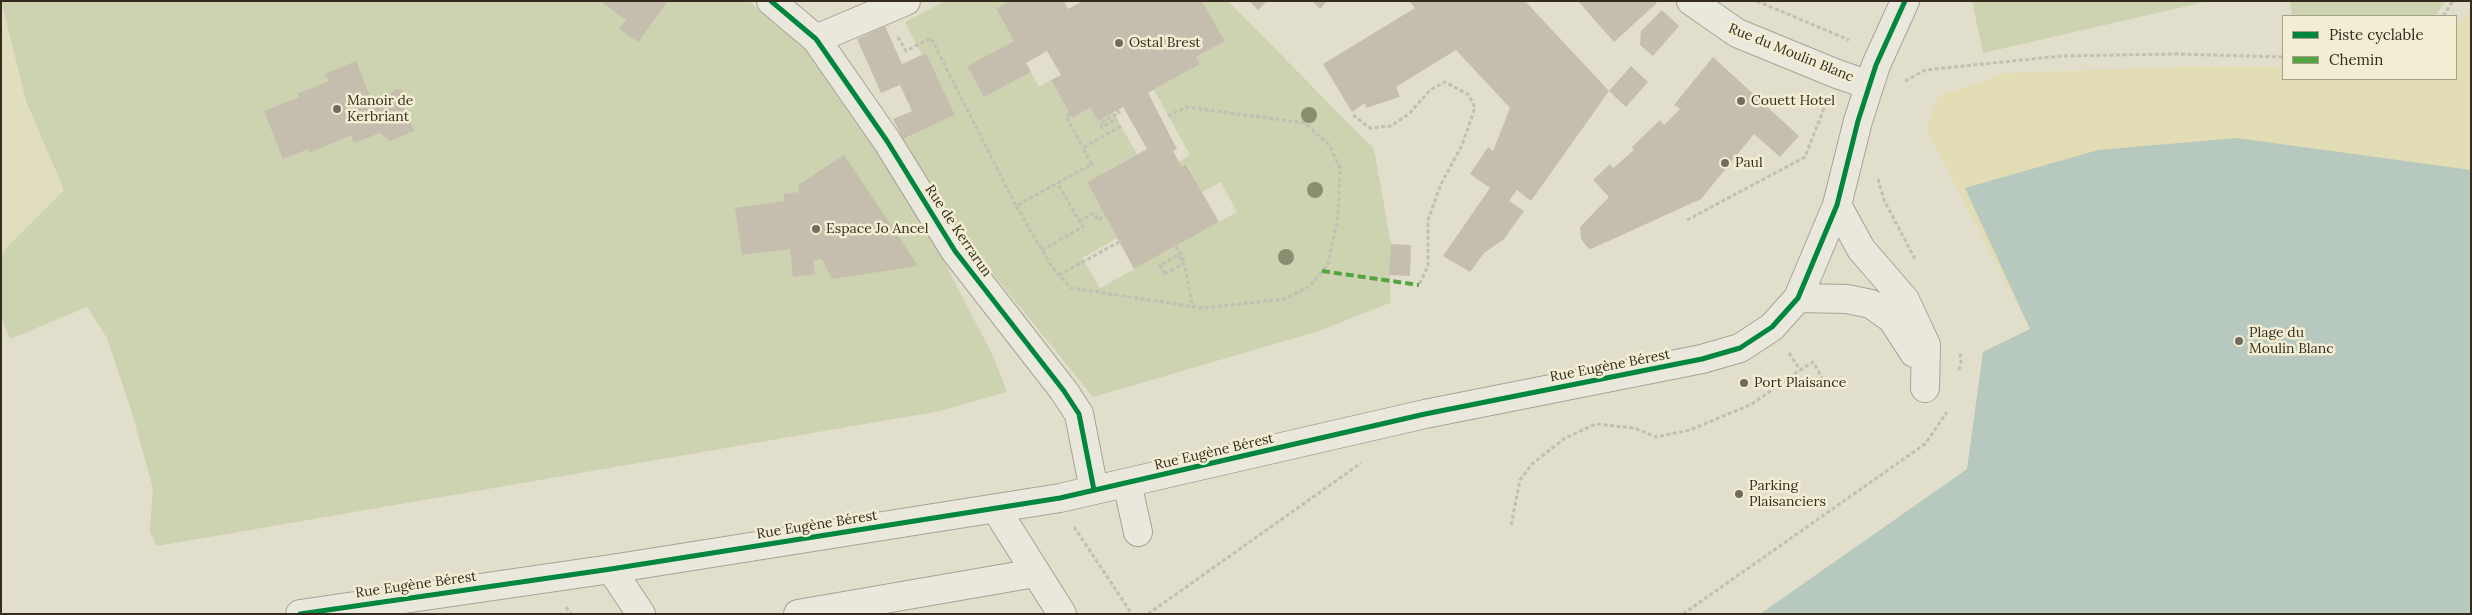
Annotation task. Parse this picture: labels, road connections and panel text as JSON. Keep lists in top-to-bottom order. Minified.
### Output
{"streets":{"street":["Rue du Moulin Blanc","Rue de Kerrarun","Rue Eugène Bérest"]},"crossings":[["Rue du Moulin Blanc","Rue Eugène Bérest"],["Rue de Kerrarun","Rue Eugène Bérest"]],"places":["Ostal Brest","Couett Hotel","Manoir de Kerbriant","Paul","Espace Jo Ancel","Plage du Moulin Blanc","Port Plaisance","Parking Plaisanciers"],"legend":["Piste cyclable","Chemin"]}
